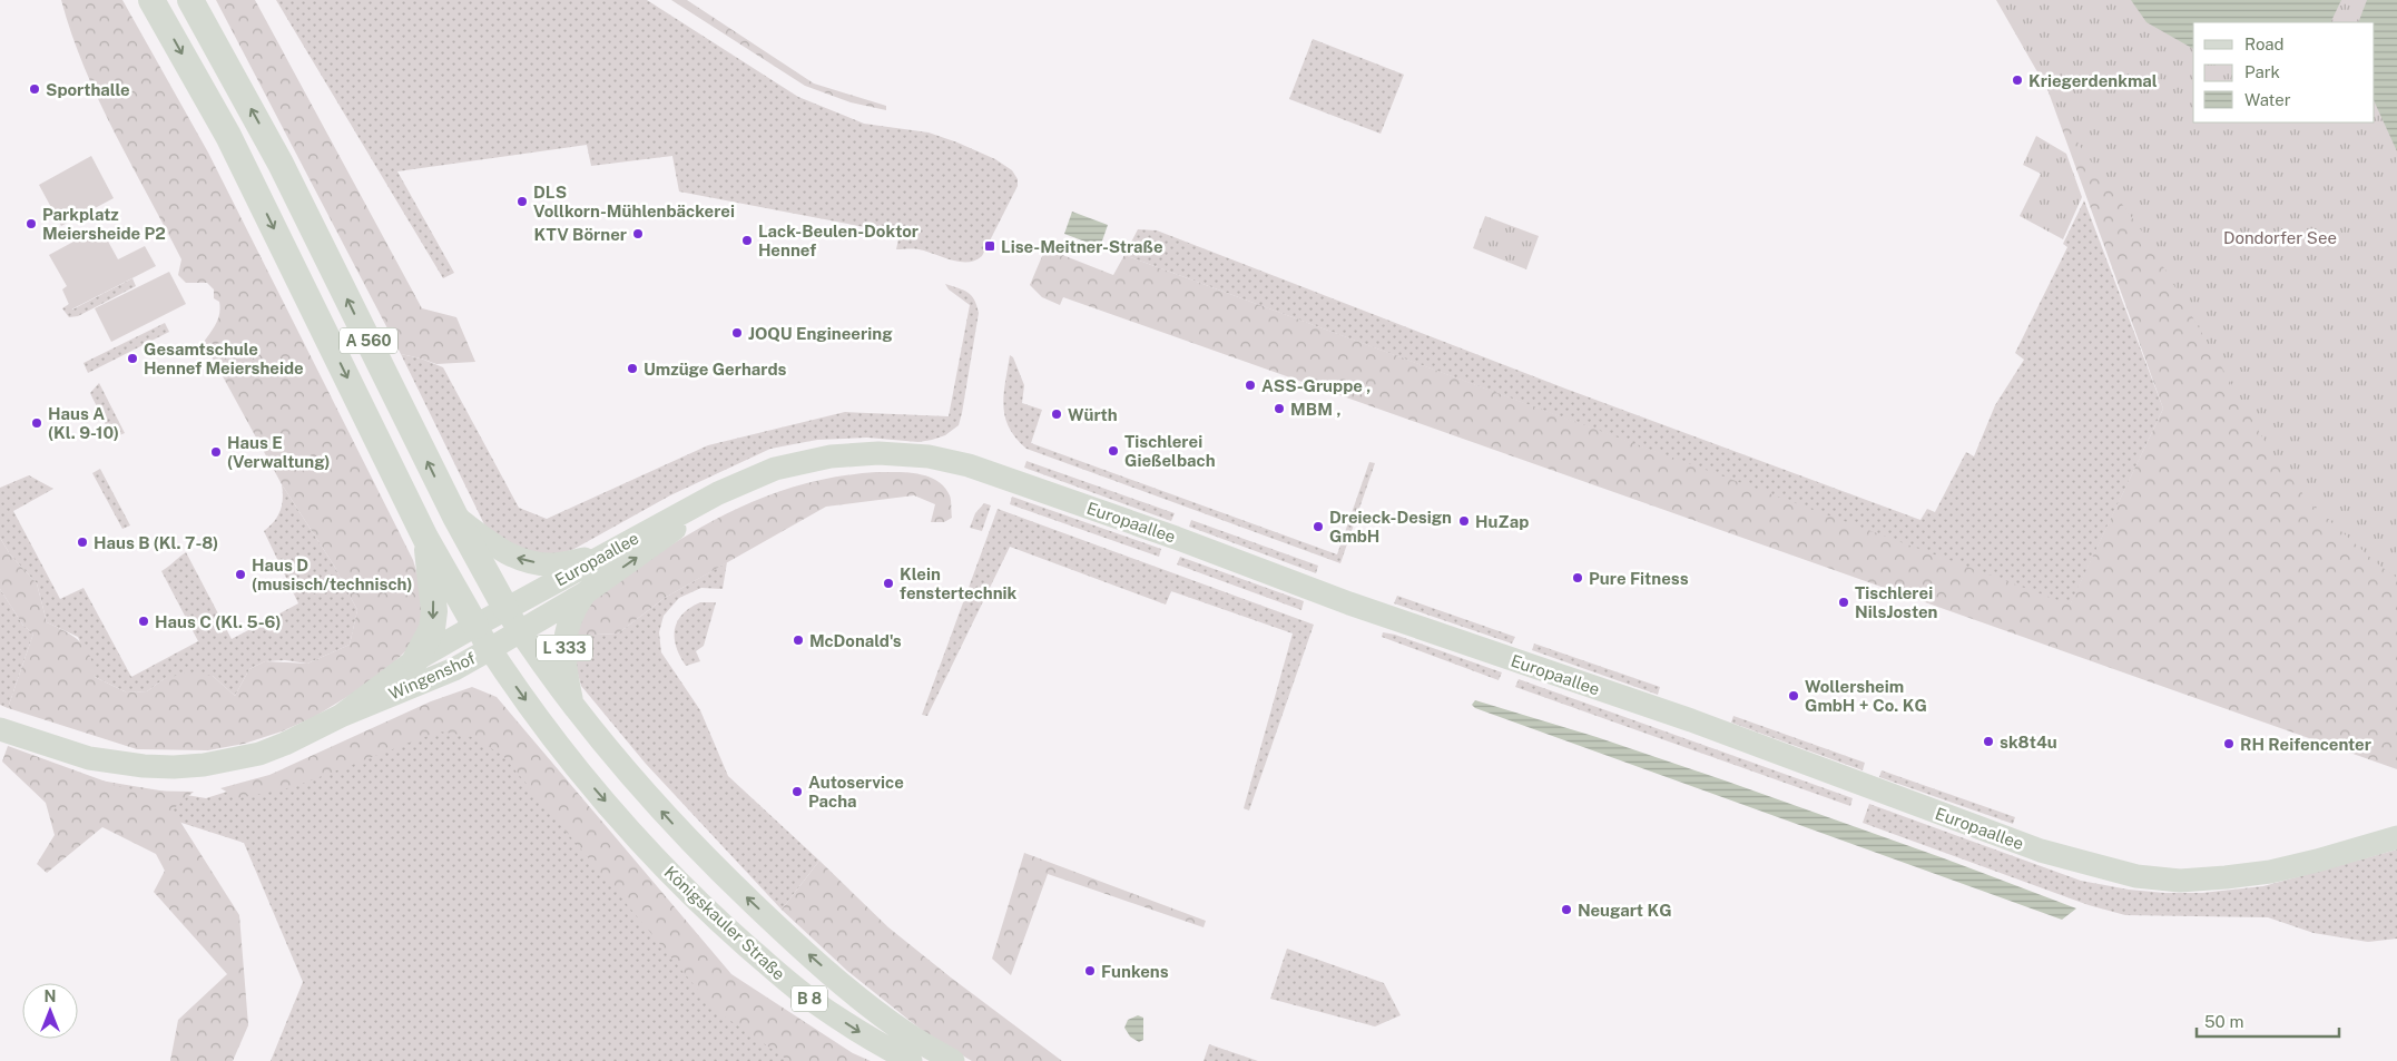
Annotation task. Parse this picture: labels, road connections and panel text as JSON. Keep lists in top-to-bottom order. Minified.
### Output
{"streets":{"highway":["A 560"],"main road":["Europaallee","L 333","Wingenshof","Königskauler Straße","B 8"]},"crossings":[["A 560","Europaallee"],["A 560","Wingenshof"],["A 560","B 8"],["Europaallee","L 333"],["Europaallee","Wingenshof"],["Europaallee","B 8"],["L 333","Königskauler Straße"],["L 333","B 8"],["Wingenshof","Königskauler Straße"],["Wingenshof","B 8"],["Königskauler Straße","B 8"]],"parks":["Dondorfer See"],"places":{"other":["Kriegerdenkmal","Sporthalle","DLS Vollkorn-Mühlenbäckerei","Parkplatz Meiersheide P2","KTV Börner","Lack-Beulen-Doktor Hennef","JOQU Engineering","Gesamtschule Hennef Meiersheide","Umzüge Gerhards","ASS-Gruppe ,","MBM ,","Würth","Haus A (Kl. 9-10)","Tischlerei Gießelbach","Haus E (Verwaltung)","HuZap","Dreieck-Design GmbH","Haus B (Kl. 7-8)","Haus D (musisch/technisch)","Pure Fitness","Klein fenstertechnik","Tischlerei NilsJosten","Haus C (Kl. 5-6)","McDonald's","Wollersheim GmbH + Co. KG","sk8t4u","RH Reifencenter","Autoservice Pacha","Neugart KG","Funkens"],"transit":["Lise-Meitner-Straße"]},"legend":["Road","Park","Water"],"scale_bar":"50 m","north":"top"}
